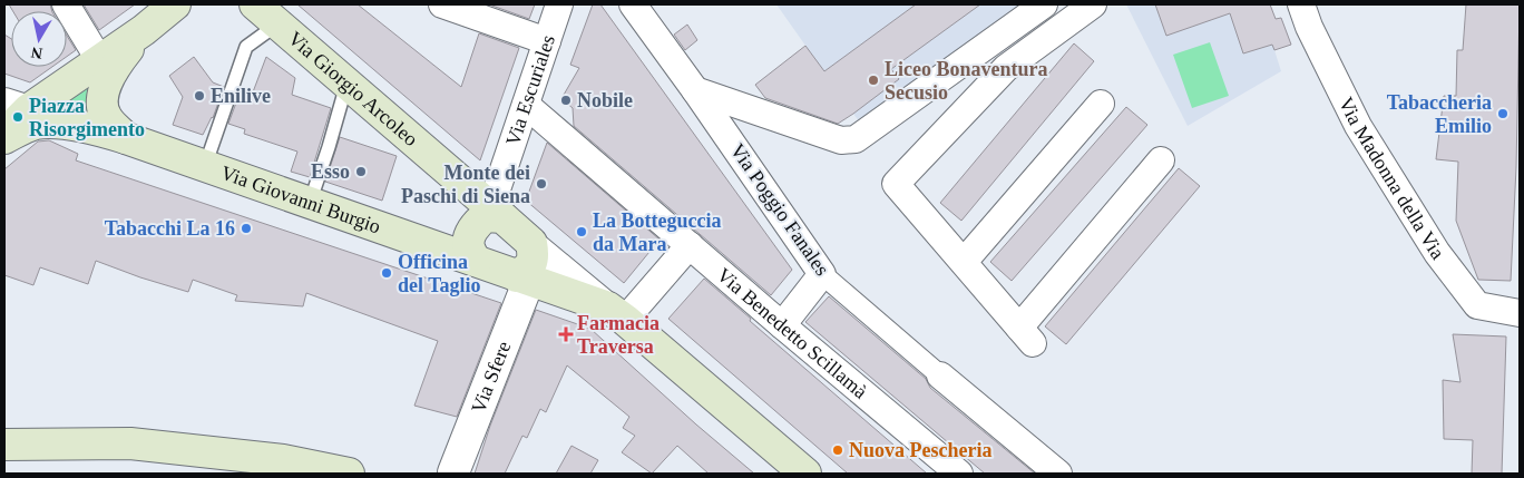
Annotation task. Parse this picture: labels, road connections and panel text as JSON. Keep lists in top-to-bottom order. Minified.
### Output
{"streets":{"main road":["Via Giorgio Arcoleo","Via Giovanni Burgio"],"street":["Via Escuriales","Via Madonna della Via","Via Poggio Fanales","Via Benedetto Scillamà","Via Sfere"]},"crossings":[["Via Giorgio Arcoleo","Via Escuriales"],["Via Giorgio Arcoleo","Via Giovanni Burgio"],["Via Giorgio Arcoleo","Via Sfere"],["Via Escuriales","Via Benedetto Scillamà"],["Via Giovanni Burgio","Via Sfere"]],"places":{"other":["Liceo Bonaventura Secusio","Enilive","Nobile","Tabaccheria Emilio","Piazza Risorgimento","Esso","Monte dei Paschi di Siena","Tabacchi La 16","La Botteguccia da Mara","Officina del Taglio","Nuova Pescheria"],"health":["Farmacia Traversa"]},"north":"bottom"}
